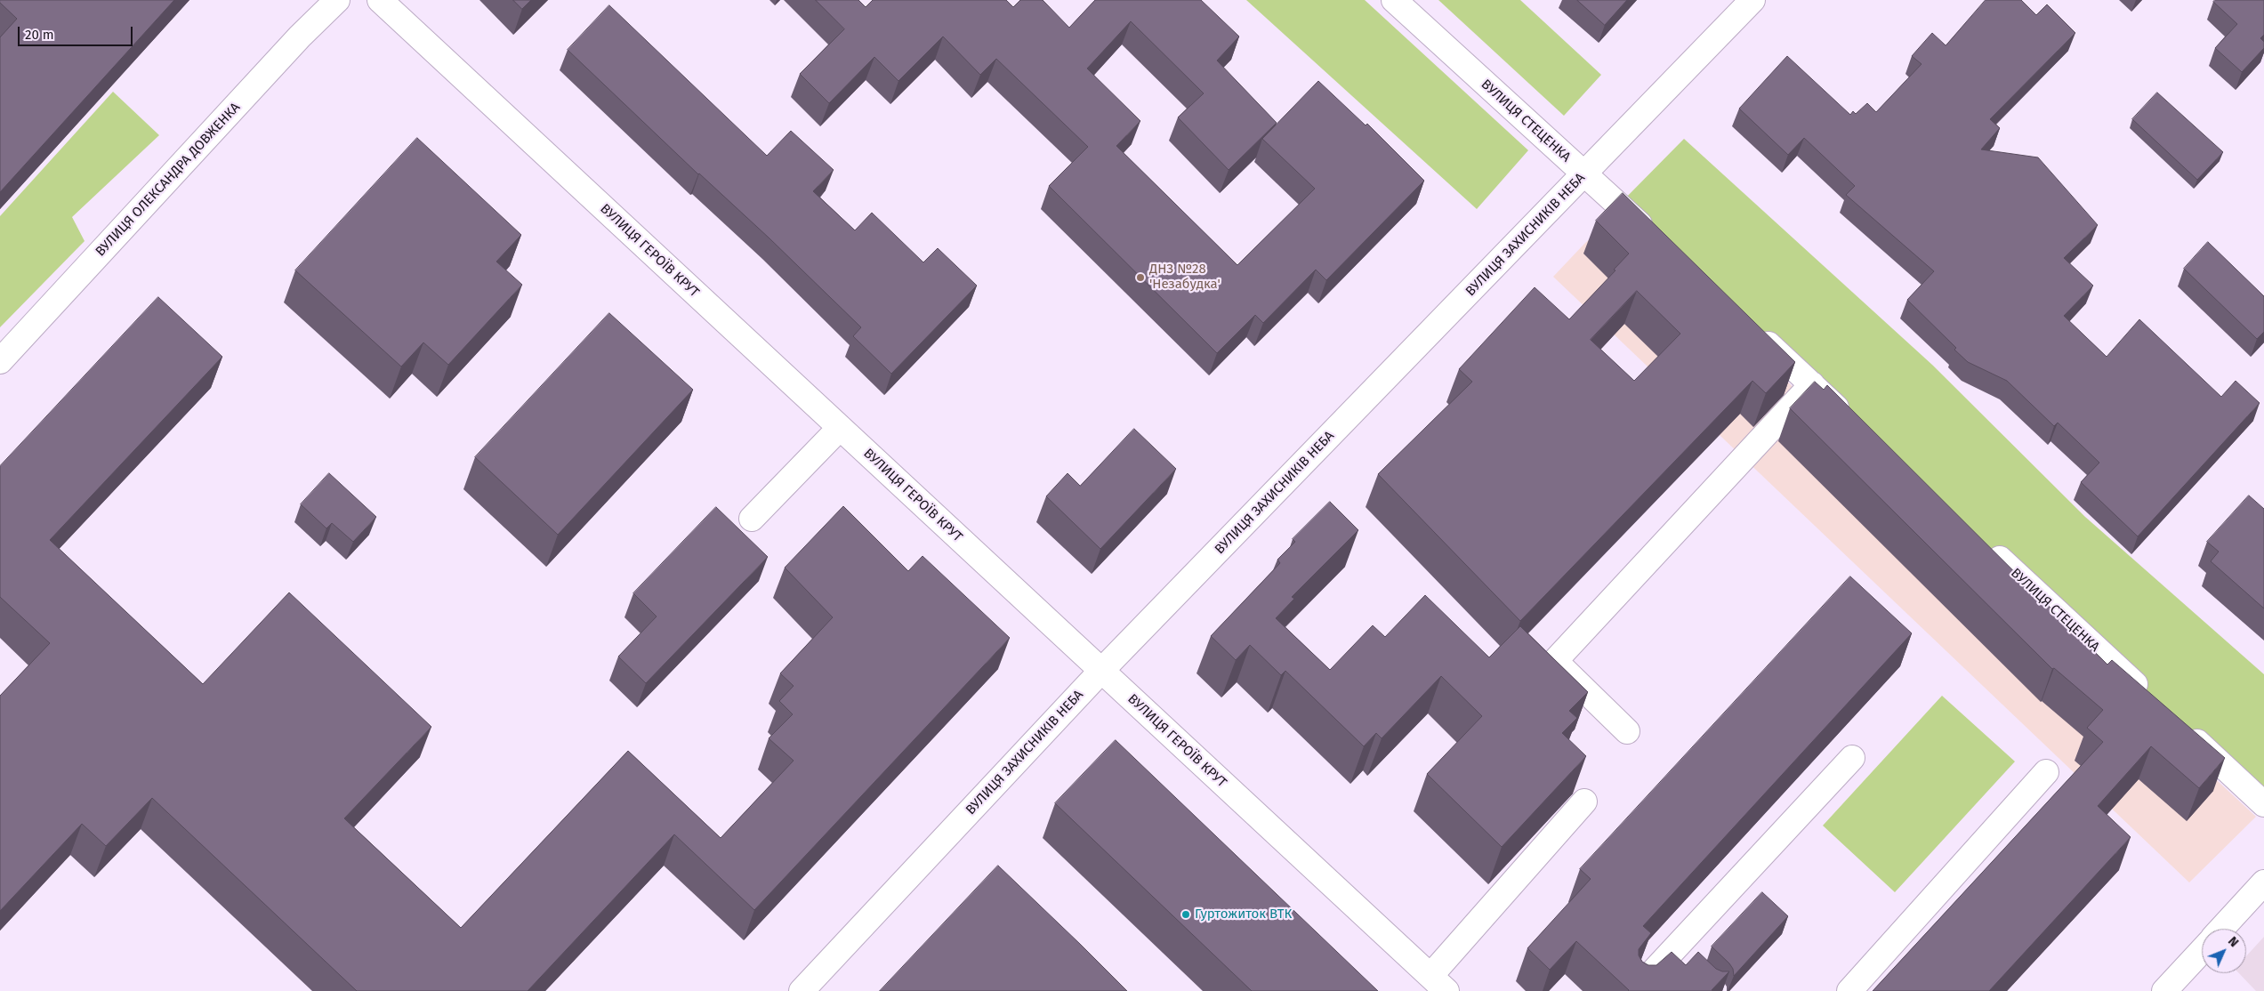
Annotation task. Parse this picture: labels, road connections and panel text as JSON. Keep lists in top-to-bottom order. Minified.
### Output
{"streets":{"street":["ВУЛИЦЯ СТЕЦЕНКА","ВУЛИЦЯ ОЛЕКСАНДРА ДОВЖЕНКА","ВУЛИЦЯ ЗАХИСНИКІВ НЕБА","ВУЛИЦЯ ГЕРОЇВ КРУТ"]},"crossings":[["ВУЛИЦЯ СТЕЦЕНКА","ВУЛИЦЯ ЗАХИСНИКІВ НЕБА"],["ВУЛИЦЯ ЗАХИСНИКІВ НЕБА","ВУЛИЦЯ ГЕРОЇВ КРУТ"]],"places":["ДНЗ №28 'Незабудка'","Гуртожиток ВТК"],"scale_bar":"20 m","north":"top right"}
